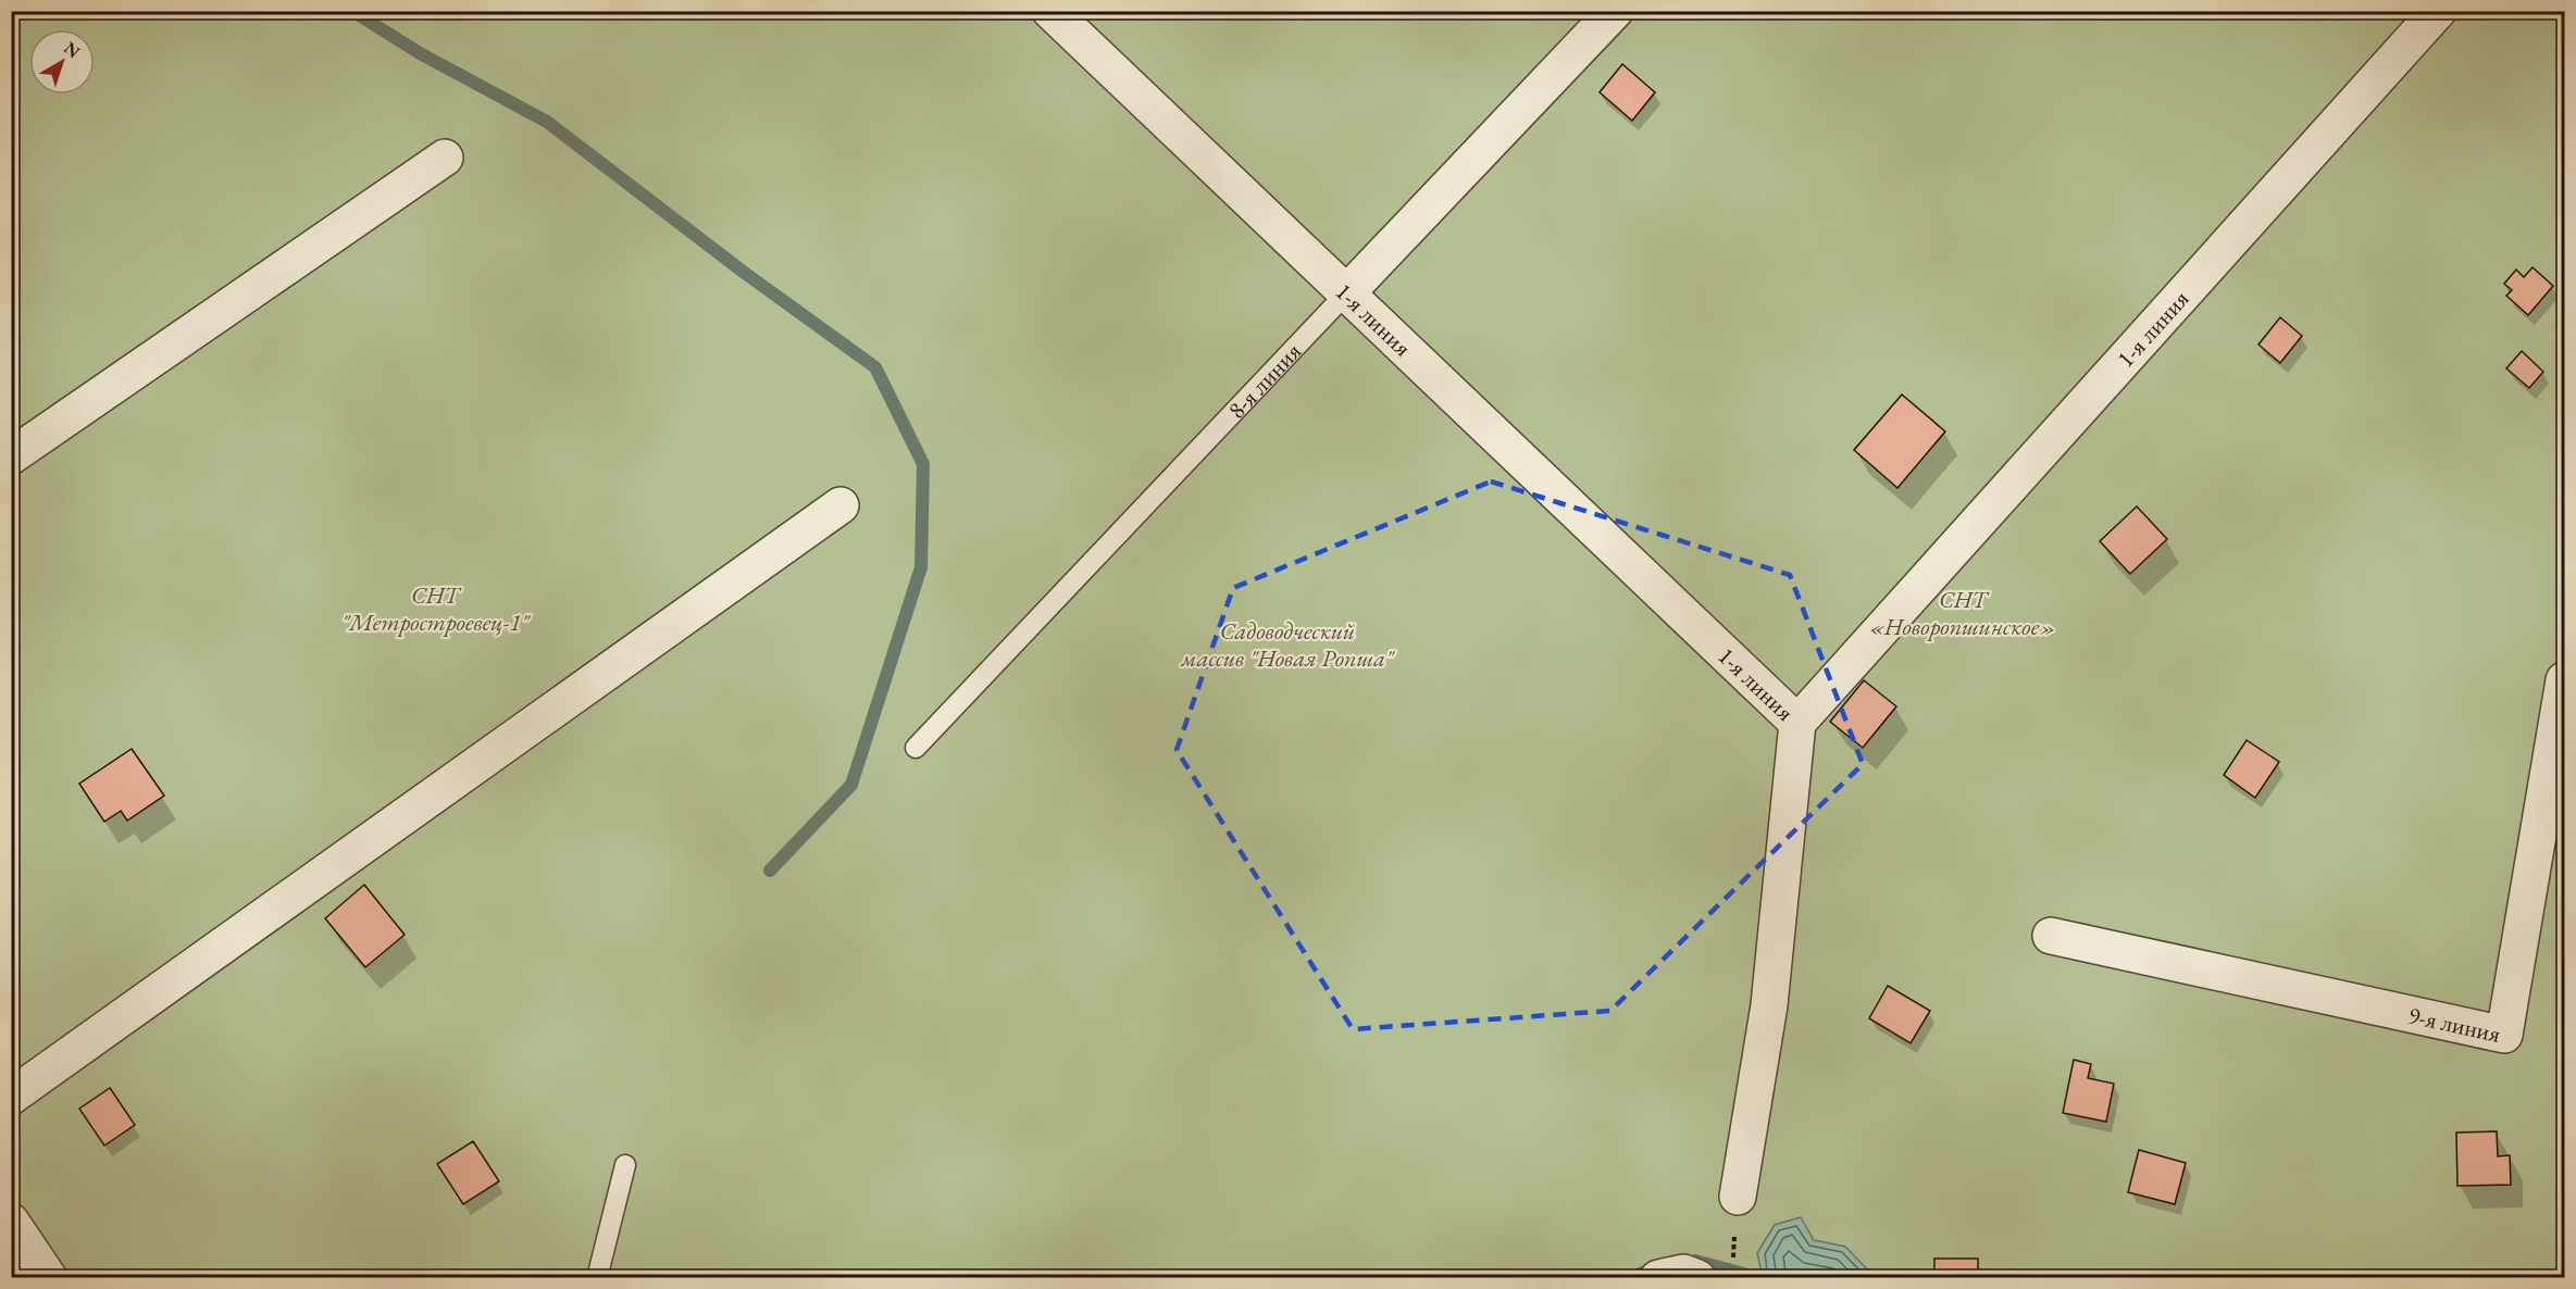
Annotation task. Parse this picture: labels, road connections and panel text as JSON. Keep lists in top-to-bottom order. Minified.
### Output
{"streets":{"street":["1-я линия","8-я линия","9-я линия"]},"crossings":[["1-я линия","8-я линия"]],"parks":["СНТ \"Метростроевец-1\"","СНТ «Новоропшинское»","Садоводческий массив \"Новая Ропша\""],"north":"top right"}
